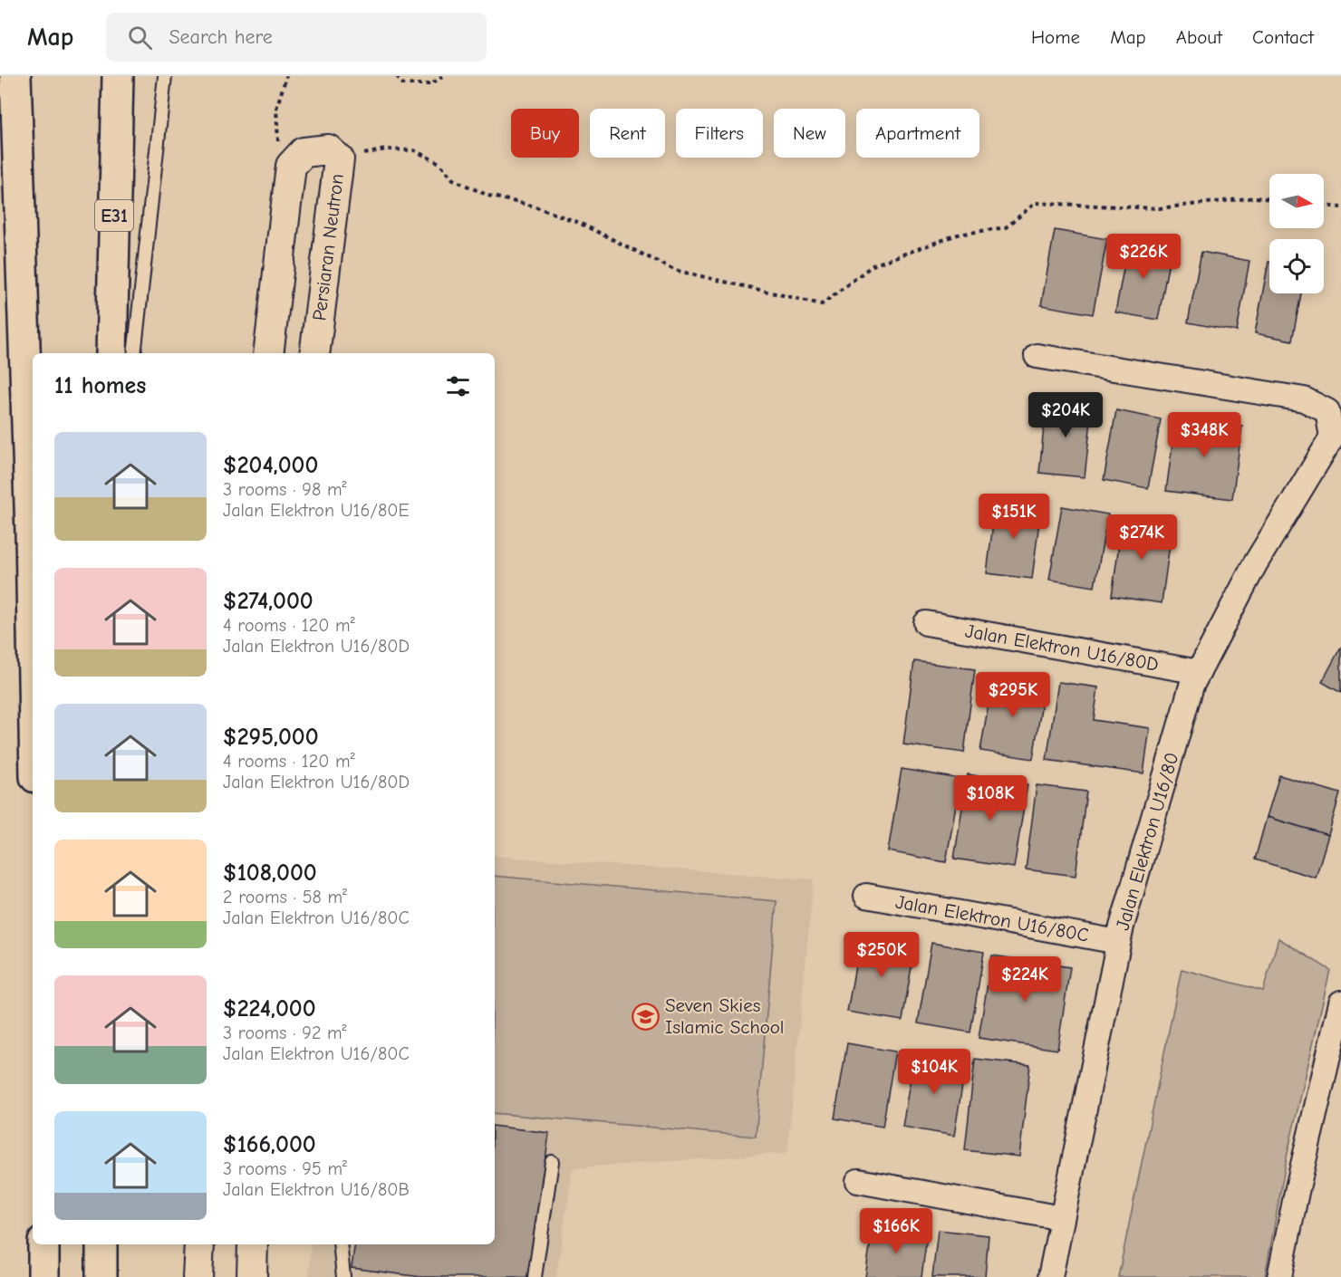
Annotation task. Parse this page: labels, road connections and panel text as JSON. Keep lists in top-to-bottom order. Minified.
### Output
{"streets":{"highway":["E31"],"street":["Persiaran Neutron","Jalan Elektron U16/80D","Jalan Elektron U16/80","Jalan Elektron U16/80C"]},"crossings":[["Jalan Elektron U16/80D","Jalan Elektron U16/80"],["Jalan Elektron U16/80","Jalan Elektron U16/80C"]],"places":{"school or university":["Seven Skies Islamic School"]},"north":"right","page":{"header":"Map","search":"Search here","nav":["Home","Map","About","Contact"],"chip":["Buy","Rent","Filters","New","Apartment"],"price":["$226K","$204K","$348K","$151K","$274K","$295K","$108K","$250K","$224K","$104K","$166K"],"heading":"11 homes","list":[{"name":"$204,000","note":"3 rooms · 98 m² · Jalan Elektron U16/80E"},{"name":"$274,000","note":"4 rooms · 120 m² · Jalan Elektron U16/80D"},{"name":"$295,000","note":"4 rooms · 120 m² · Jalan Elektron U16/80D"},{"name":"$108,000","note":"2 rooms · 58 m² · Jalan Elektron U16/80C"},{"name":"$224,000","note":"3 rooms · 92 m² · Jalan Elektron U16/80C"},{"name":"$166,000","note":"3 rooms · 95 m² · Jalan Elektron U16/80B"}]}}
